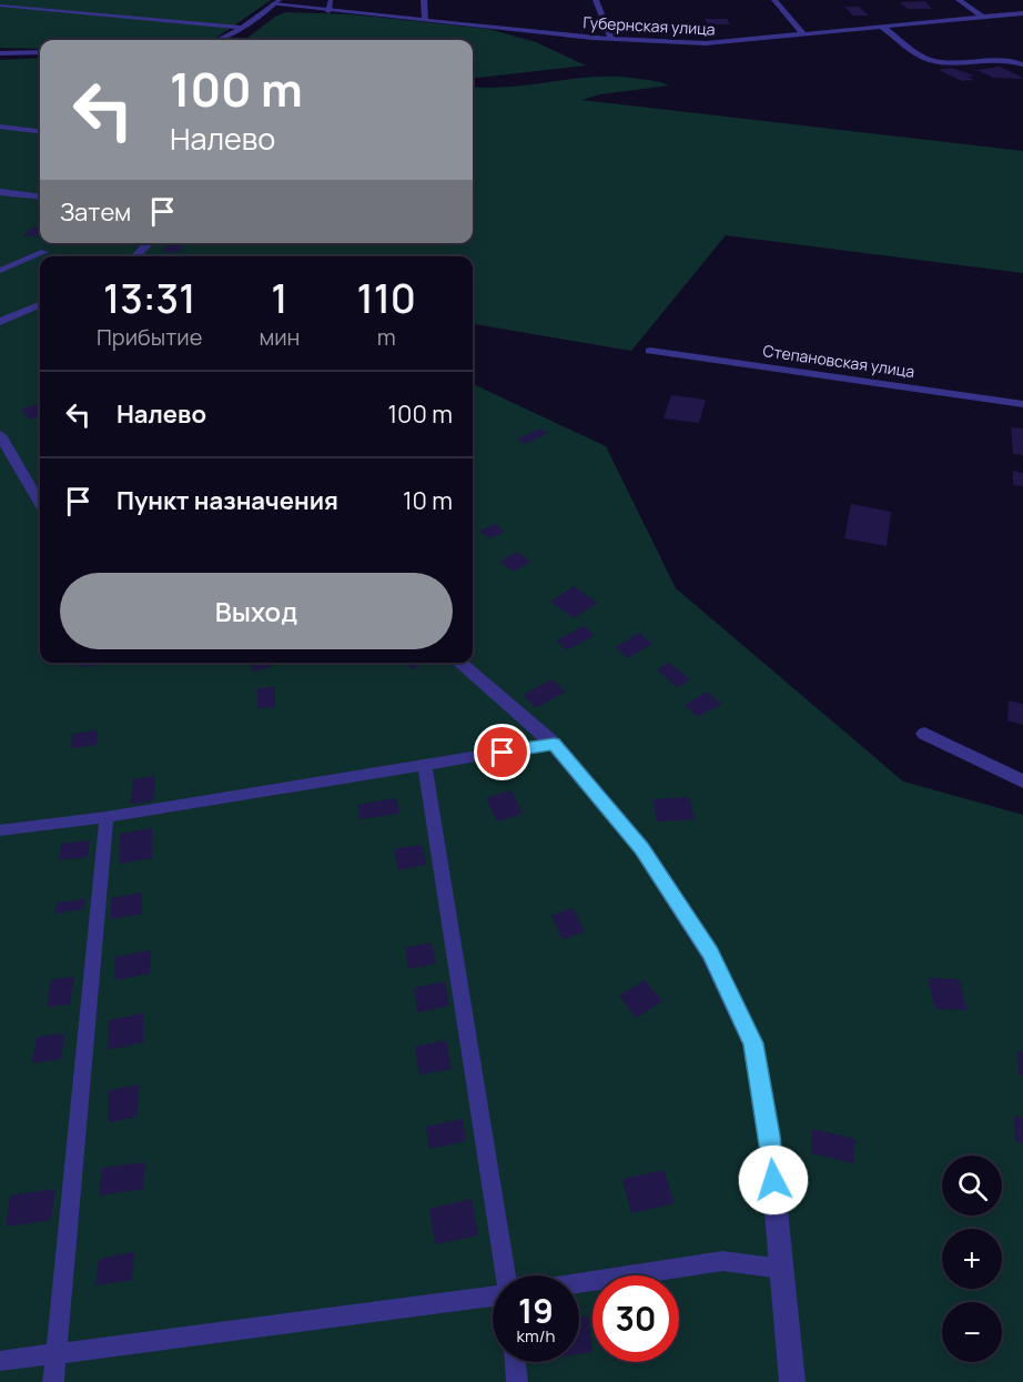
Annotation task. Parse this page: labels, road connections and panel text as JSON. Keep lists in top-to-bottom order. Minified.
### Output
{"streets":{"street":["Губернская улица","Степановская улица"]},"page":{"turn":["100 m","Налево"],"then":"Затем","eta":["13:31","Прибытие","1","мин","110","m"],"list":[{"name":"Налево","value":"100 m"},{"name":"Пункт назначения","value":"10 m"}],"buttons":"Выход","map_buttons":["+","−"],"speed":"19 km/h","limit":"30"}}
